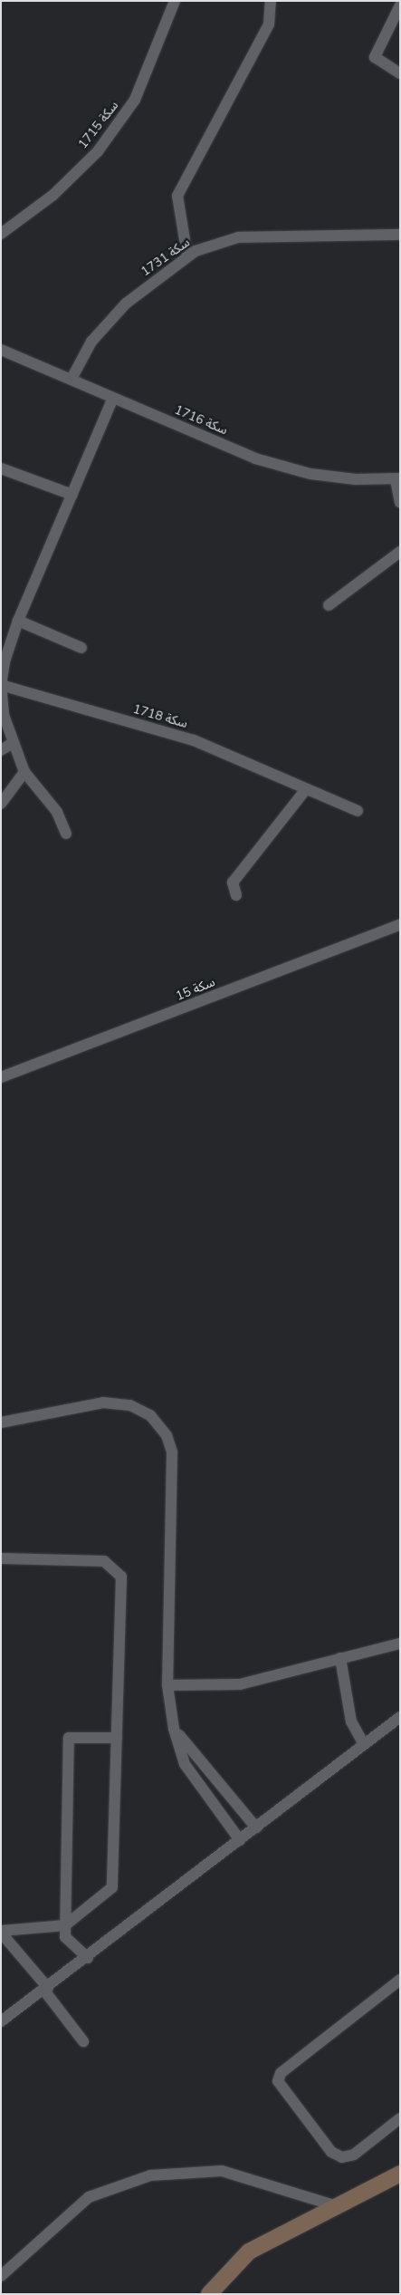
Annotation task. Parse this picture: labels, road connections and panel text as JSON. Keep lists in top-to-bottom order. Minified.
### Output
{"streets":{"street":["سكة 1715","سكة 1731","سكة 1716","سكة 1718","سكة 15"]},"crossings":[["سكة 1731","سكة 1716"]]}
